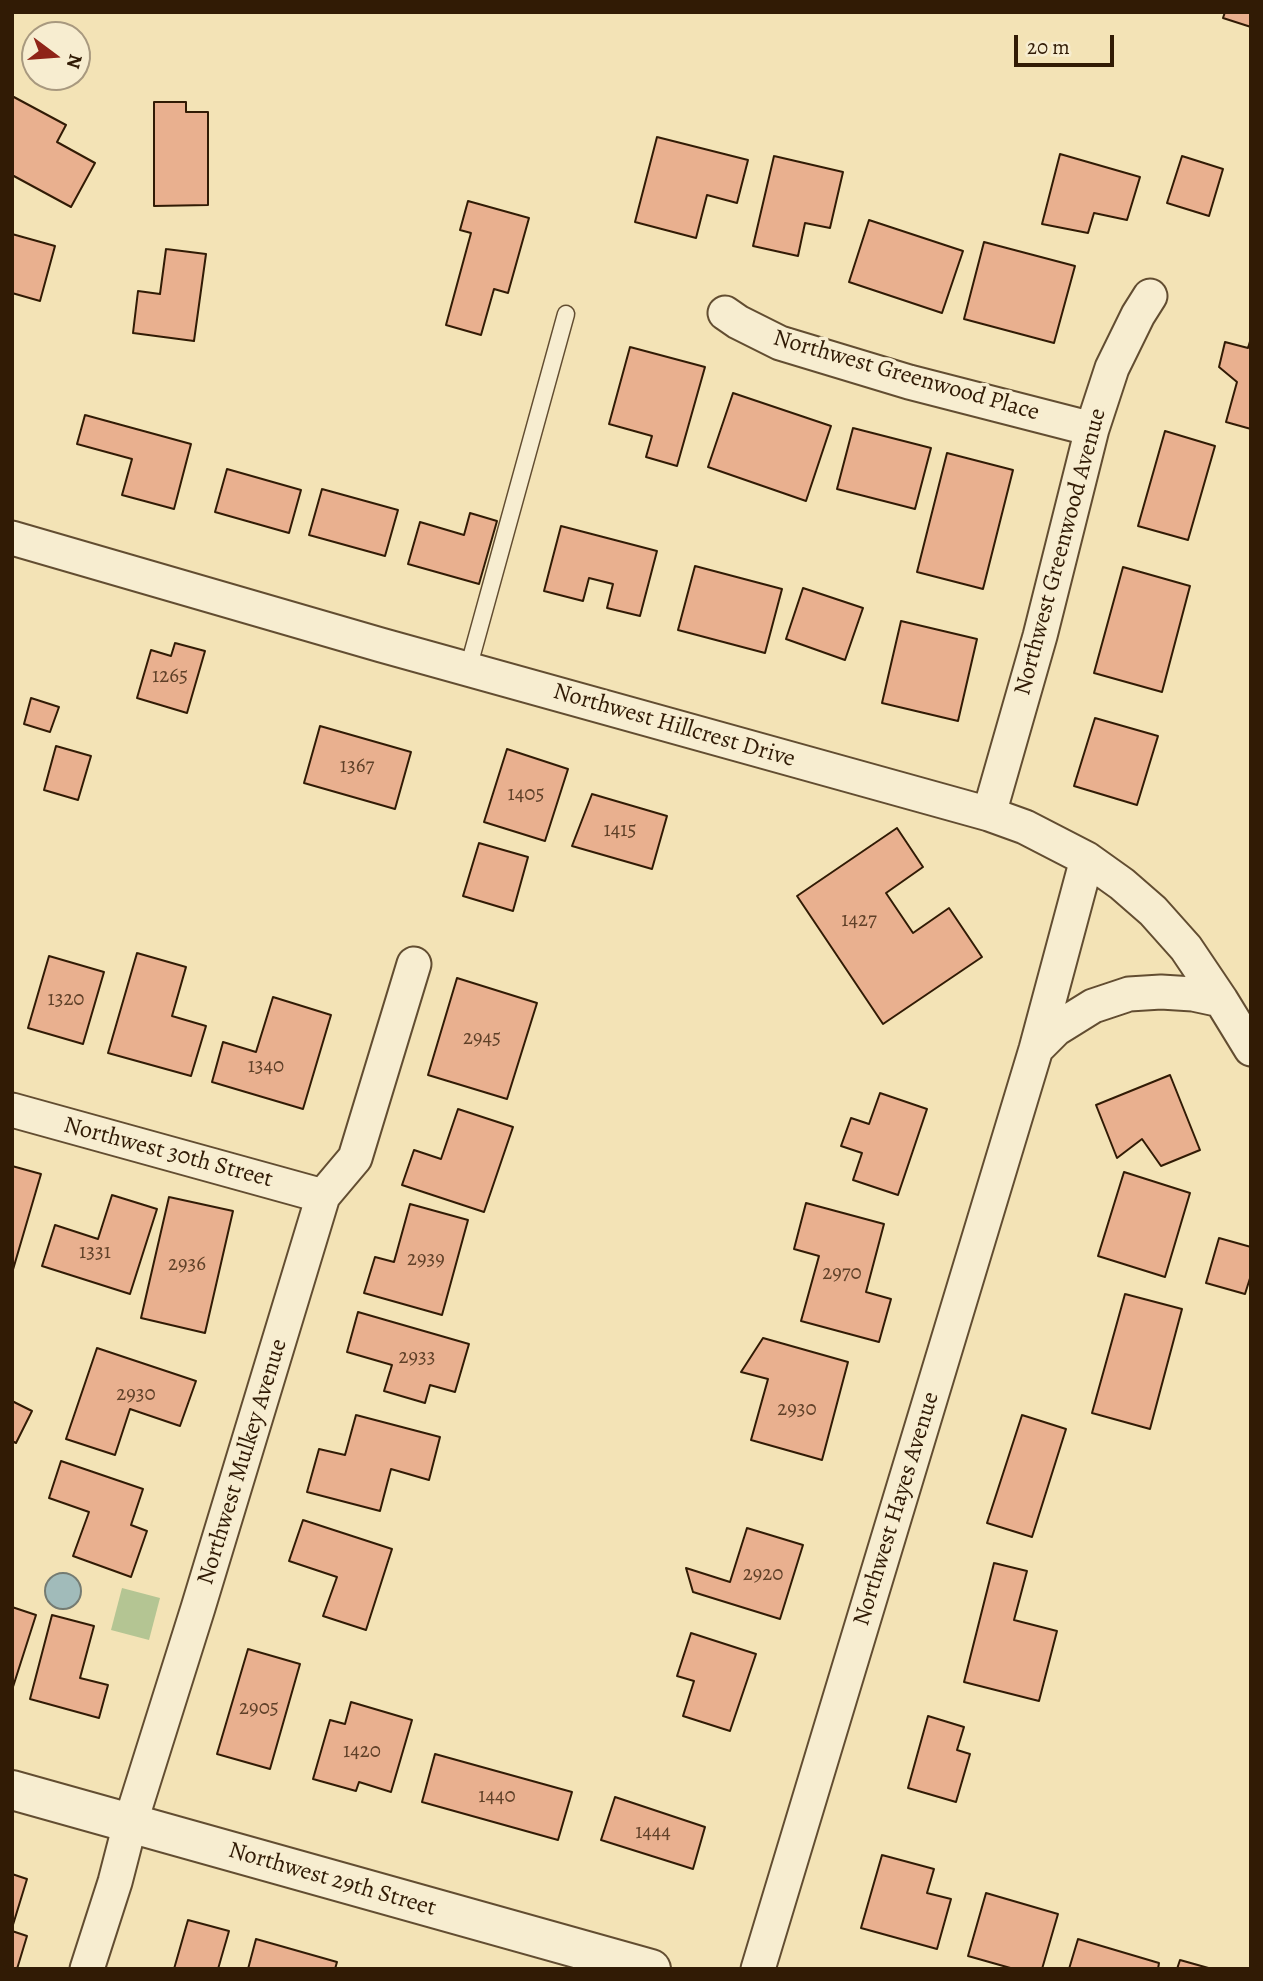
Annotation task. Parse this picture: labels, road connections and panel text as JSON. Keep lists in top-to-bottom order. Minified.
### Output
{"streets":{"street":["Northwest Greenwood Place","Northwest Greenwood Avenue","Northwest Hillcrest Drive","Northwest 30th Street","Northwest Mulkey Avenue","Northwest Hayes Avenue","Northwest 29th Street"]},"crossings":[["Northwest Greenwood Place","Northwest Greenwood Avenue"],["Northwest Greenwood Avenue","Northwest Hillcrest Drive"],["Northwest Hillcrest Drive","Northwest Hayes Avenue"],["Northwest 30th Street","Northwest Mulkey Avenue"],["Northwest Mulkey Avenue","Northwest 29th Street"]],"house_numbers":["1265","1367","1405","1415","1427","1320","2945","1340","1331","2939","2936","2970","2933","2930","2930","2920","2905","1420","1440","1444"],"scale_bar":"20 m","north":"right"}
